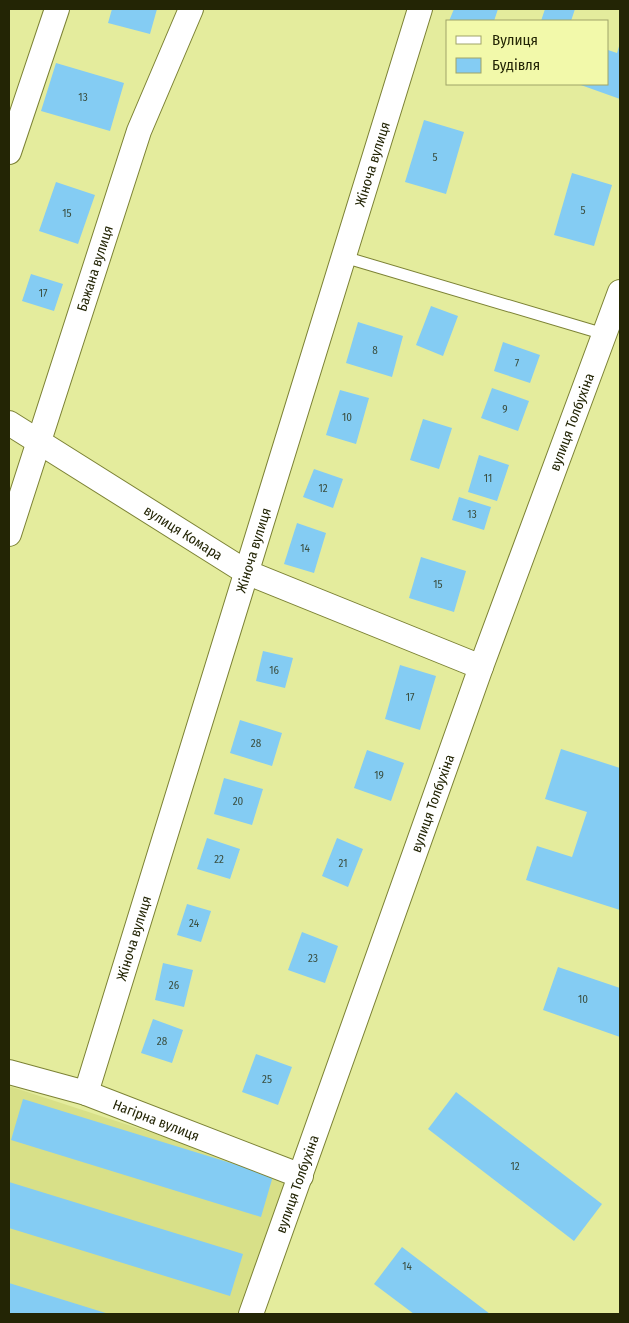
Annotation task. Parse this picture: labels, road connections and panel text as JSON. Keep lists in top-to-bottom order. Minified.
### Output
{"streets":{"street":["Жіноча вулиця","Бажана вулиця","вулиця Толбухіна","вулиця Комара","Нагірна вулиця"]},"crossings":[["Жіноча вулиця","вулиця Комара"],["Жіноча вулиця","Нагірна вулиця"],["Бажана вулиця","вулиця Комара"],["вулиця Толбухіна","вулиця Комара"],["вулиця Толбухіна","Нагірна вулиця"]],"house_numbers":["13","5","5","15","17","8","7","9","10","11","12","13","14","15","16","17","28","19","20","22","21","24","23","26","10","28","25","12","14"],"legend":["Вулиця","Будівля"]}
